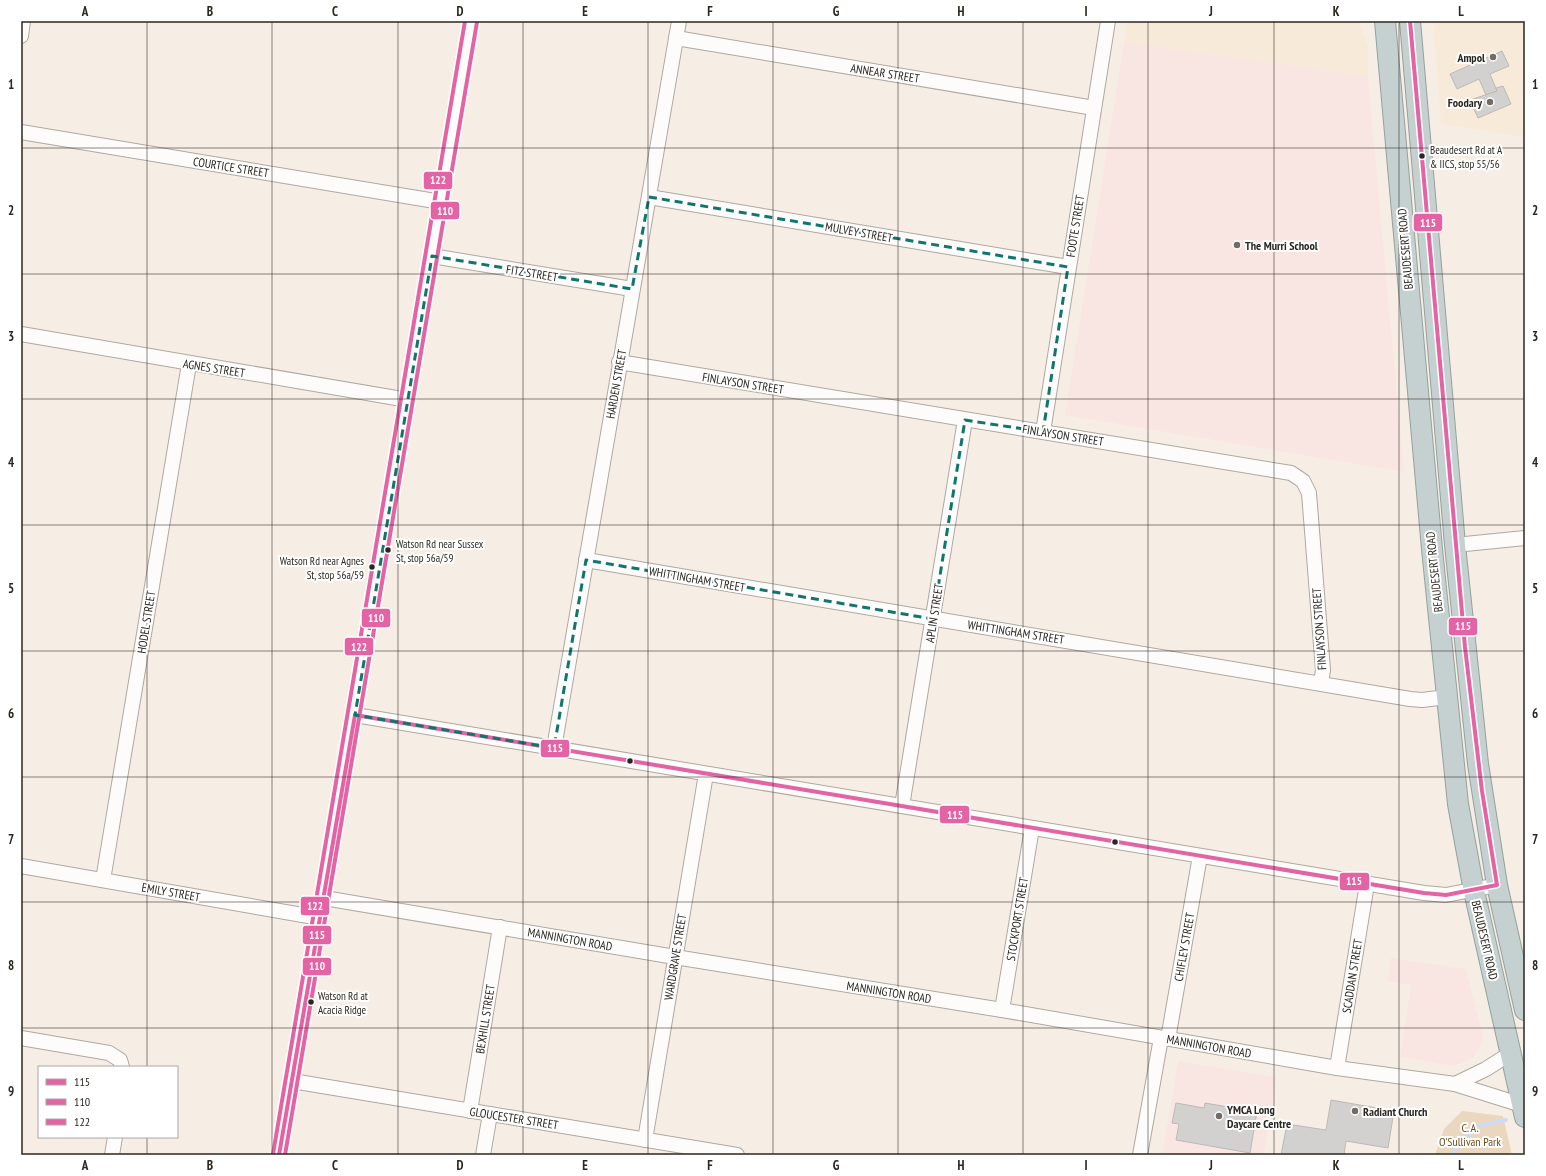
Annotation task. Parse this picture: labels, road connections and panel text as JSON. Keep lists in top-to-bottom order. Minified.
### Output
{"streets":{"highway":["BEAUDESERT ROAD"],"street":["ANNEAR STREET","COURTICE STREET","FOOTE STREET","MULVEY STREET","FITZ STREET","AGNES STREET","FINLAYSON STREET","HARDEN STREET","WHITTINGHAM STREET","APLIN STREET","HODEL STREET","EMILY STREET","STOCKPORT STREET","MANNINGTON ROAD","CHIFLEY STREET","WARDGRAVE STREET","SCADDAN STREET","BEXHILL STREET","GLOUCESTER STREET"]},"crossings":[["ANNEAR STREET","FOOTE STREET"],["ANNEAR STREET","HARDEN STREET"],["FOOTE STREET","MULVEY STREET"],["FOOTE STREET","FINLAYSON STREET"],["MULVEY STREET","HARDEN STREET"],["BEAUDESERT ROAD","WHITTINGHAM STREET"],["BEAUDESERT ROAD","MANNINGTON ROAD"],["FITZ STREET","HARDEN STREET"],["AGNES STREET","HODEL STREET"],["FINLAYSON STREET","HARDEN STREET"],["FINLAYSON STREET","WHITTINGHAM STREET"],["FINLAYSON STREET","APLIN STREET"],["HARDEN STREET","WHITTINGHAM STREET"],["WHITTINGHAM STREET","APLIN STREET"],["HODEL STREET","EMILY STREET"],["STOCKPORT STREET","MANNINGTON ROAD"],["MANNINGTON ROAD","CHIFLEY STREET"],["MANNINGTON ROAD","WARDGRAVE STREET"],["MANNINGTON ROAD","SCADDAN STREET"],["MANNINGTON ROAD","BEXHILL STREET"],["WARDGRAVE STREET","GLOUCESTER STREET"],["BEXHILL STREET","GLOUCESTER STREET"]],"parks":["C. A. O'Sullivan Park"],"places":["Ampol","Foodary","Beaudesert Rd at A & IICS, stop 55/56","The Murri School","Watson Rd near Sussex St, stop 56a/59","Watson Rd near Agnes St, stop 56a/59","Watson Rd at Acacia Ridge","Radiant Church","YMCA Long Daycare Centre"],"lines":["transit line 115","transit line 122","transit line 110"],"legend":["115","110","122"],"grid":{"columns":["A","B","C","D","E","F","G","H","I","J","K","L"],"rows":["1","2","3","4","5","6","7","8","9"]}}
